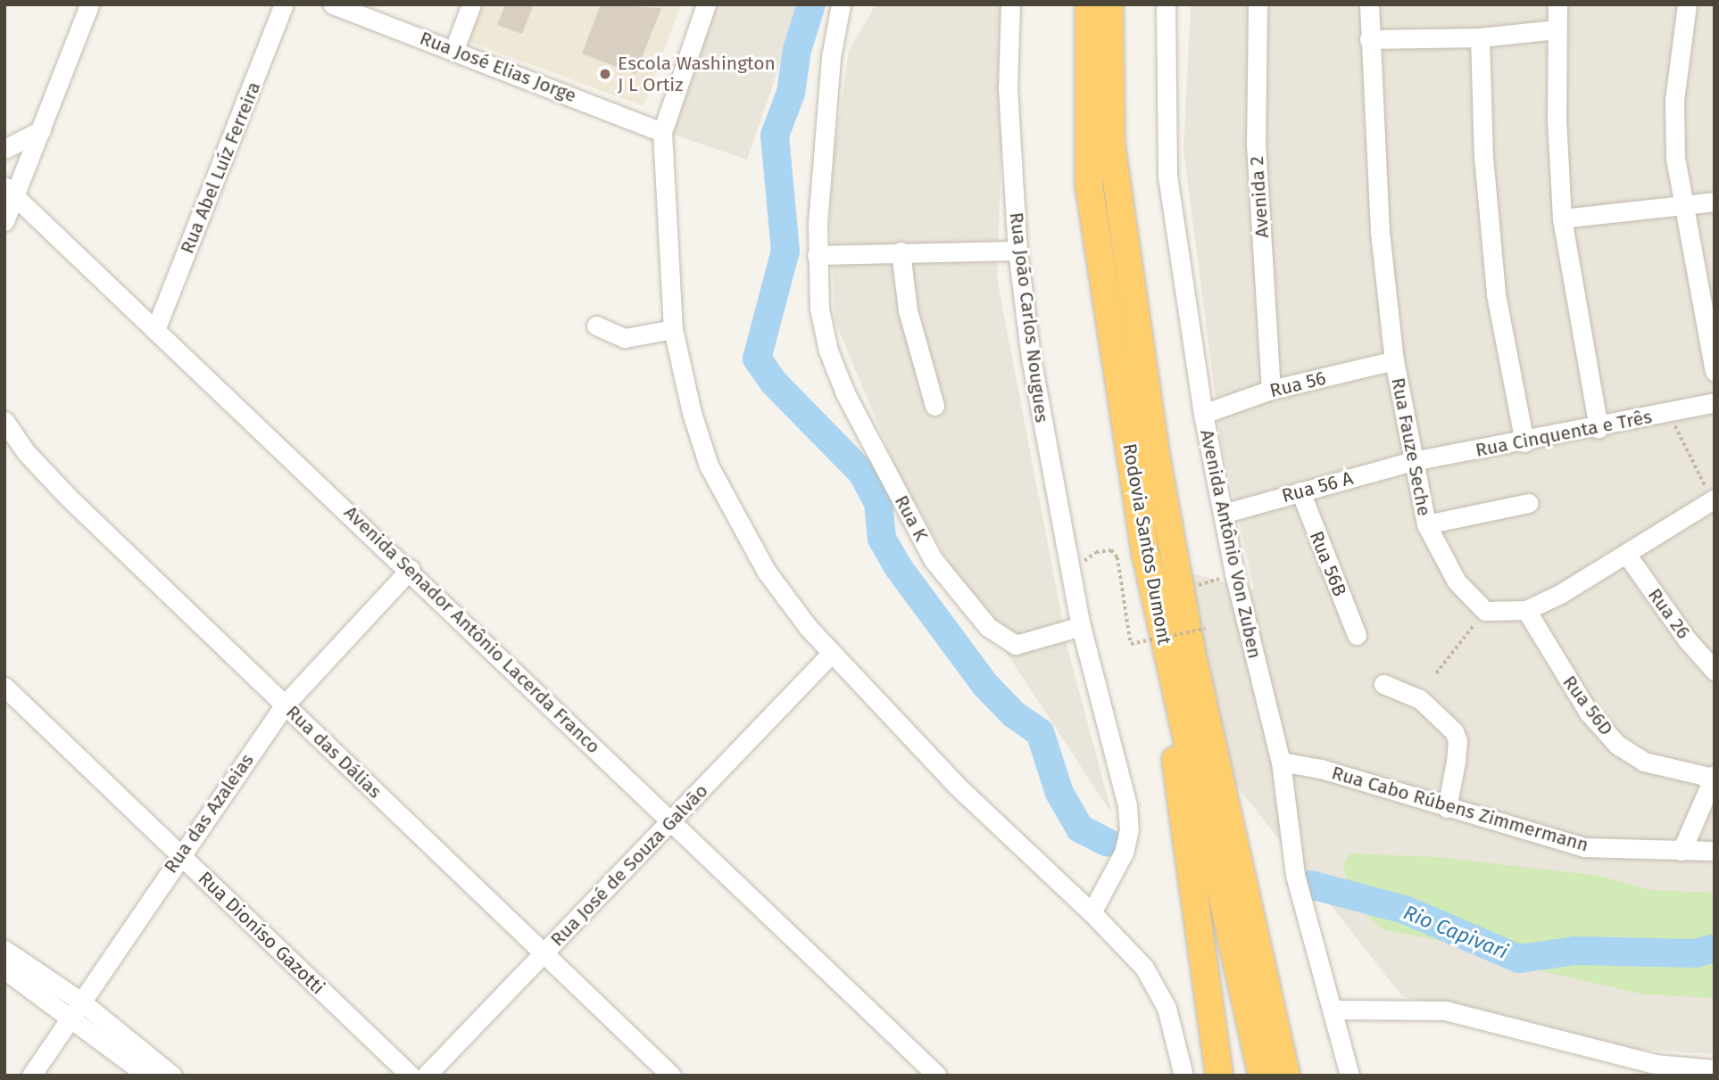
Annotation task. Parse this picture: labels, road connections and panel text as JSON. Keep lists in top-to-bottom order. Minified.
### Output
{"streets":{"highway":["Rodovia Santos Dumont"],"street":["Rua José Elias Jorge","Rua Abel Luíz Ferreira","Avenida 2","Rua João Carlos Nougues","Rua 56","Rua Cinquenta e Três","Rua Fauze Seche","Rua 56 A","Rua K","Avenida Antônio Von Zuben","Rua 56B","Rua 26","Avenida Senador Antônio Lacerda Franco","Rua 56D","Rua das Dálias","Rua Cabo Rúbens Zimmermann","Rua das Azaleias","Rua José de Souza Galvão","Rua Dioníso Gazotti"]},"crossings":[["Rua Abel Luíz Ferreira","Avenida Senador Antônio Lacerda Franco"],["Avenida 2","Rua 56"],["Rua João Carlos Nougues","Rua K"],["Rua 56","Rua Fauze Seche"],["Rua 56","Avenida Antônio Von Zuben"],["Rua Cinquenta e Três","Rua Fauze Seche"],["Rua Cinquenta e Três","Rua 56 A"],["Rua Fauze Seche","Rua 56 A"],["Rua 56 A","Avenida Antônio Von Zuben"],["Rua 56 A","Rua 56B"],["Avenida Antônio Von Zuben","Rua Cabo Rúbens Zimmermann"],["Avenida Senador Antônio Lacerda Franco","Rua das Azaleias"],["Avenida Senador Antônio Lacerda Franco","Rua José de Souza Galvão"],["Rua das Dálias","Rua das Azaleias"],["Rua das Dálias","Rua José de Souza Galvão"],["Rua das Azaleias","Rua Dioníso Gazotti"]],"water":["Rio Capivari"],"places":["Escola Washington J L Ortiz"]}
